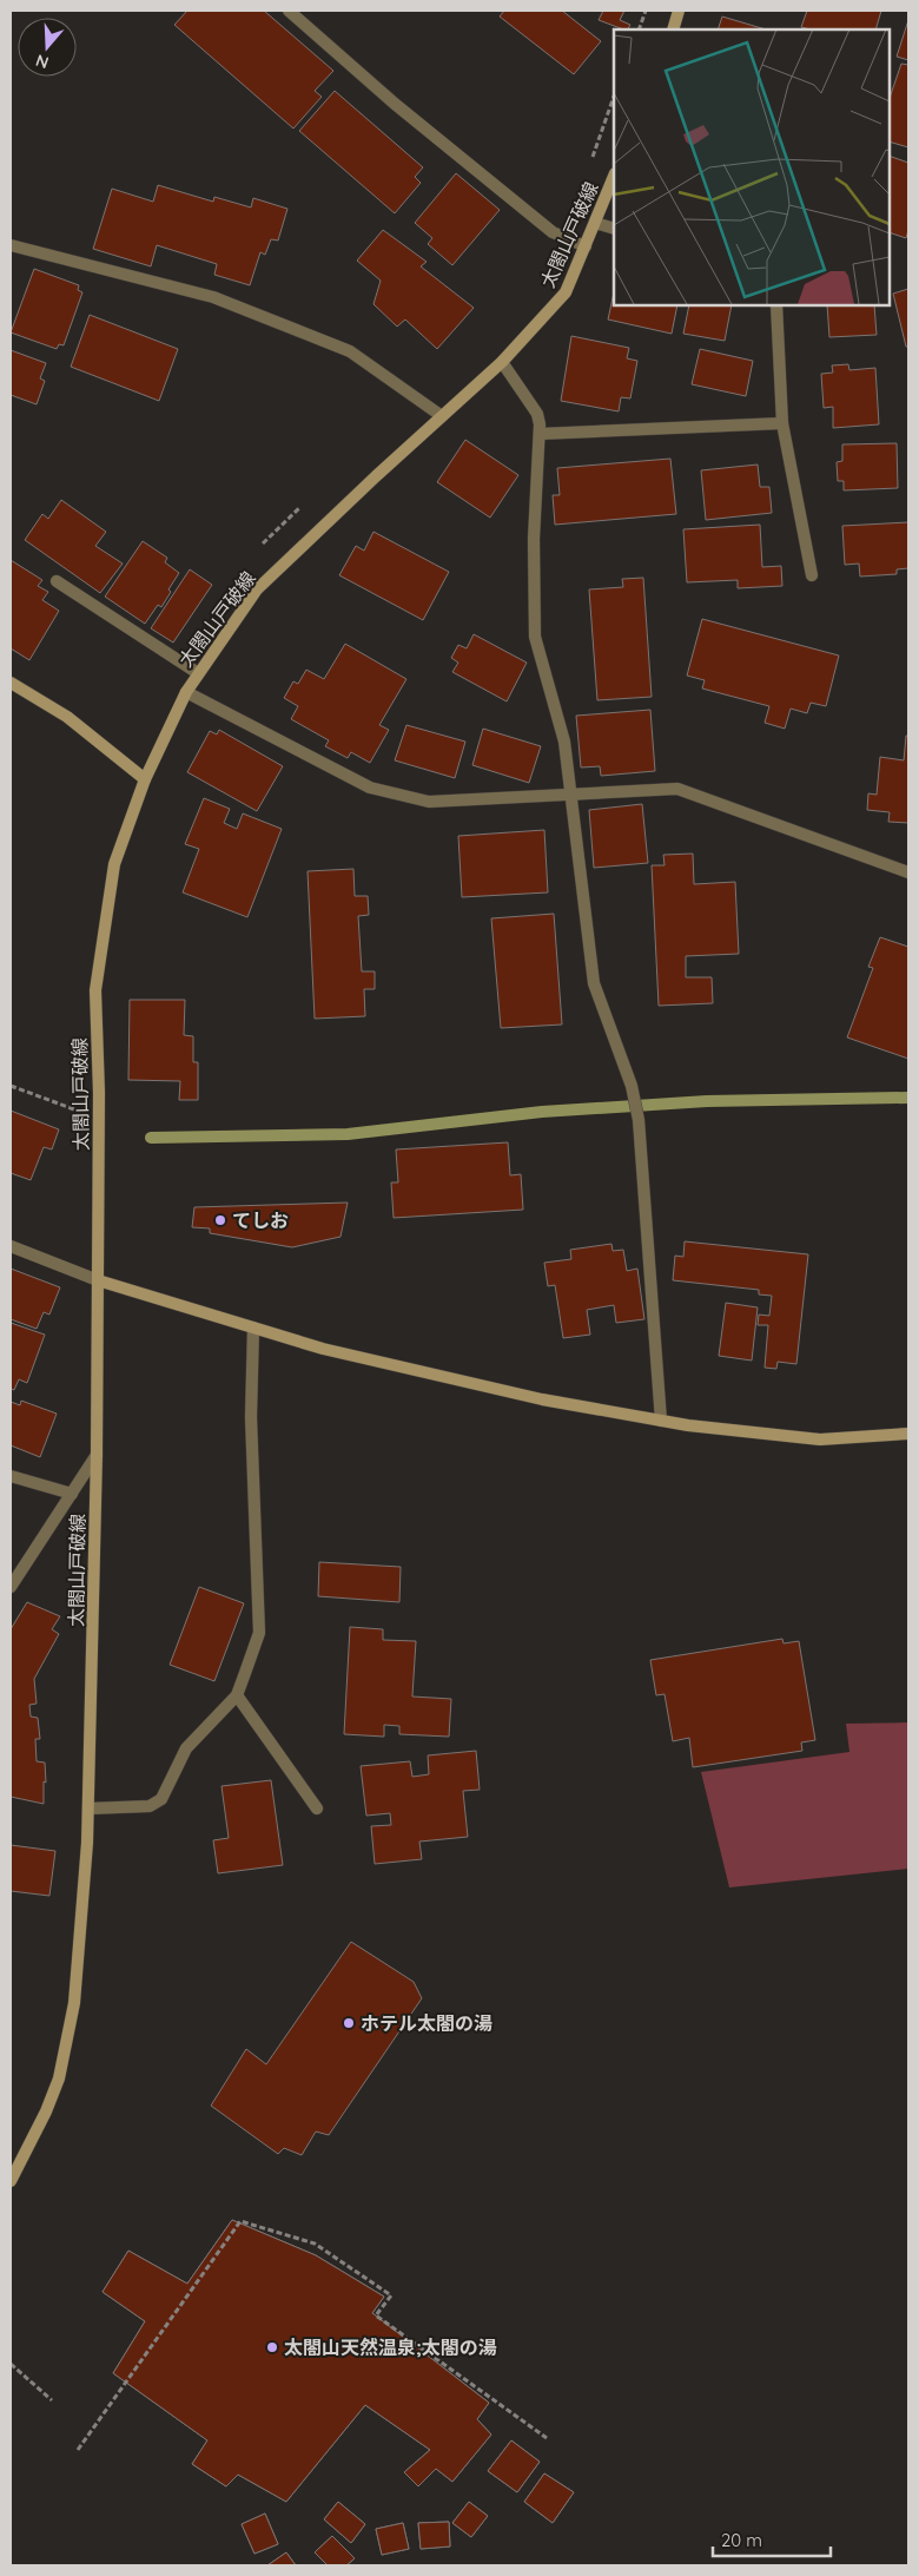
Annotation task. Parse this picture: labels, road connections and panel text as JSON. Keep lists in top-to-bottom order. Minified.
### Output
{"streets":{"main road":["太閤山戸破線"]},"places":["てしお","ホテル太閤の湯","太閤山天然温泉;太閤の湯"],"scale_bar":"20 m","north":"bottom"}
